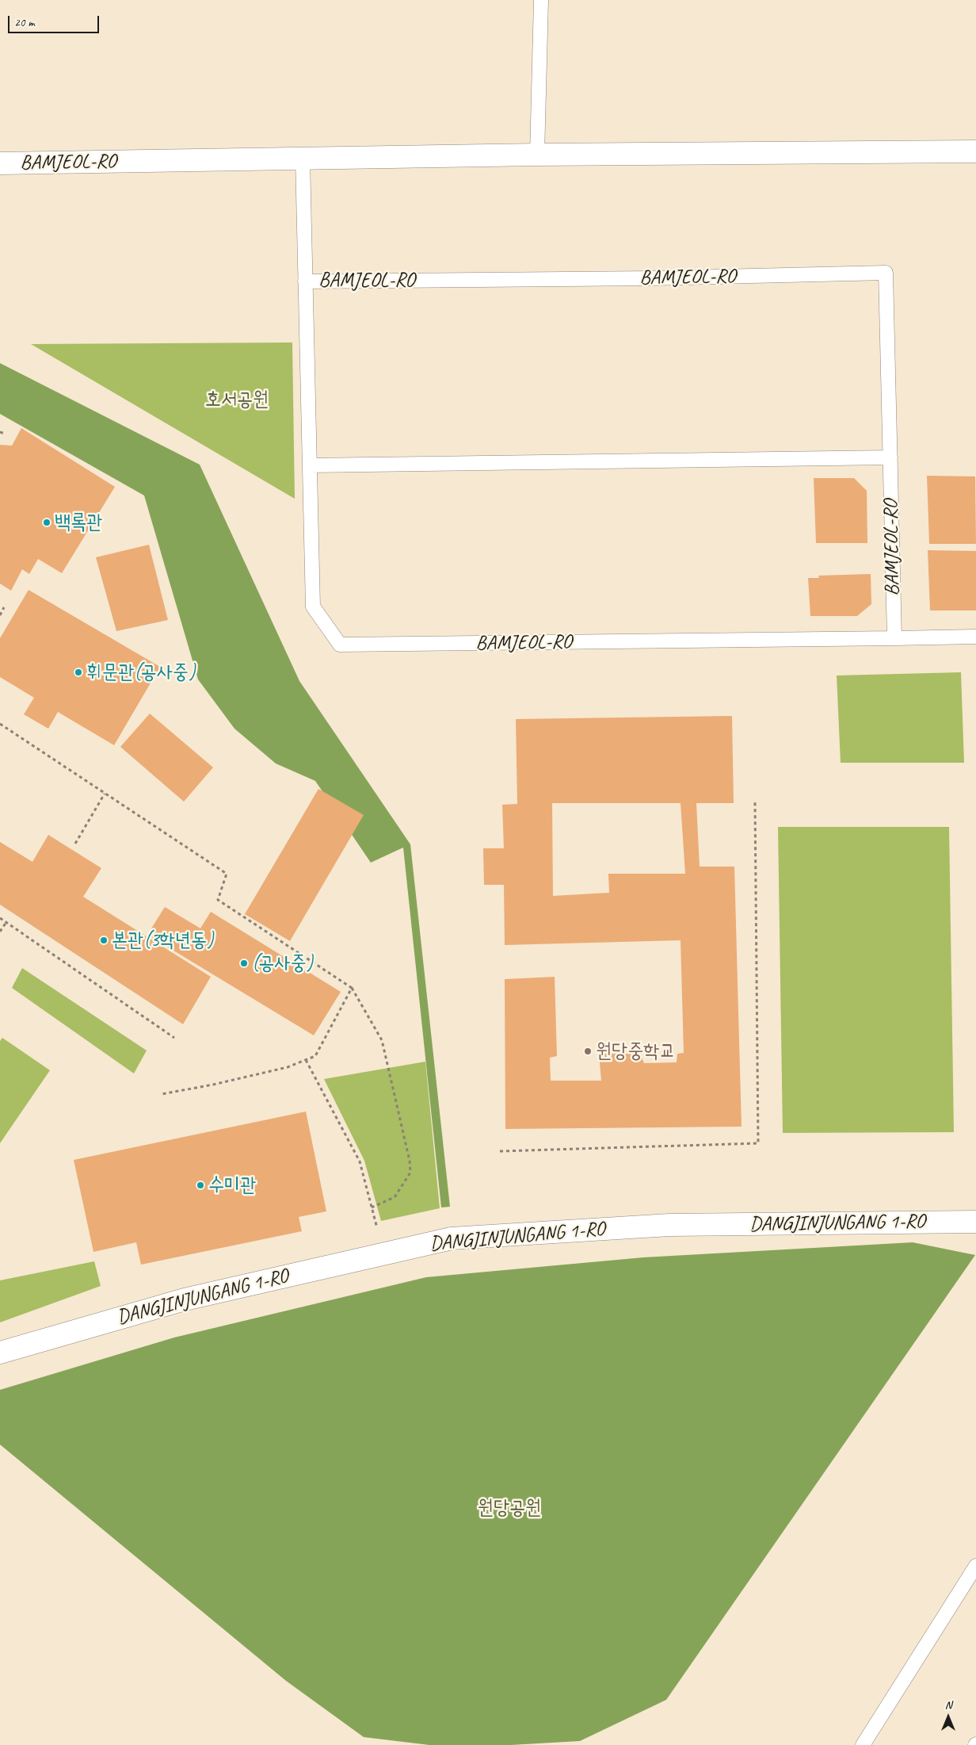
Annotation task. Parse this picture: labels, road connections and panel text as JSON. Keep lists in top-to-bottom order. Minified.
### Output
{"streets":{"street":["BAMJEOL-RO","DANGJINJUNGANG 1-RO"]},"parks":["호서공원","원당공원"],"places":["백록관","휘문관(공사중)","본관(3학년동)","(공사중)","원당중학교","수미관"],"scale_bar":"20 m","north":"top"}
